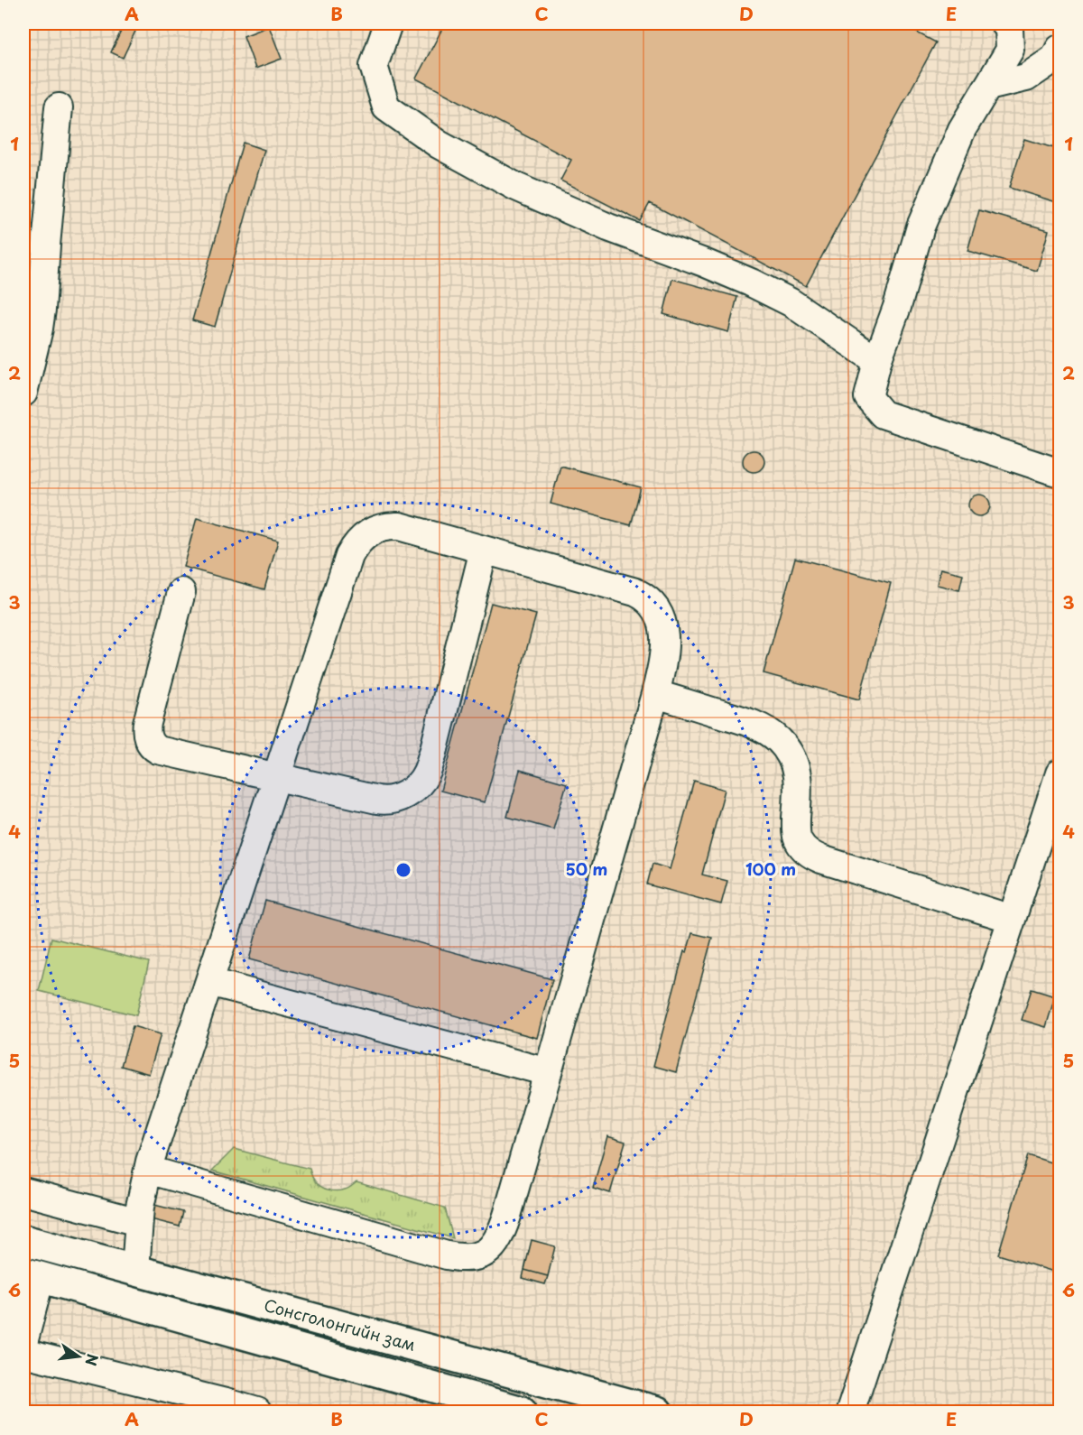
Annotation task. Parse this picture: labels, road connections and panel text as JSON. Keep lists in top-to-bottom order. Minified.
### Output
{"streets":{"main road":["Сонсголонгийн зам"]},"north":"right","grid":{"columns":["A","B","C","D","E"],"rows":["1","2","3","4","5","6"]},"rings":["50 m","100 m"]}
